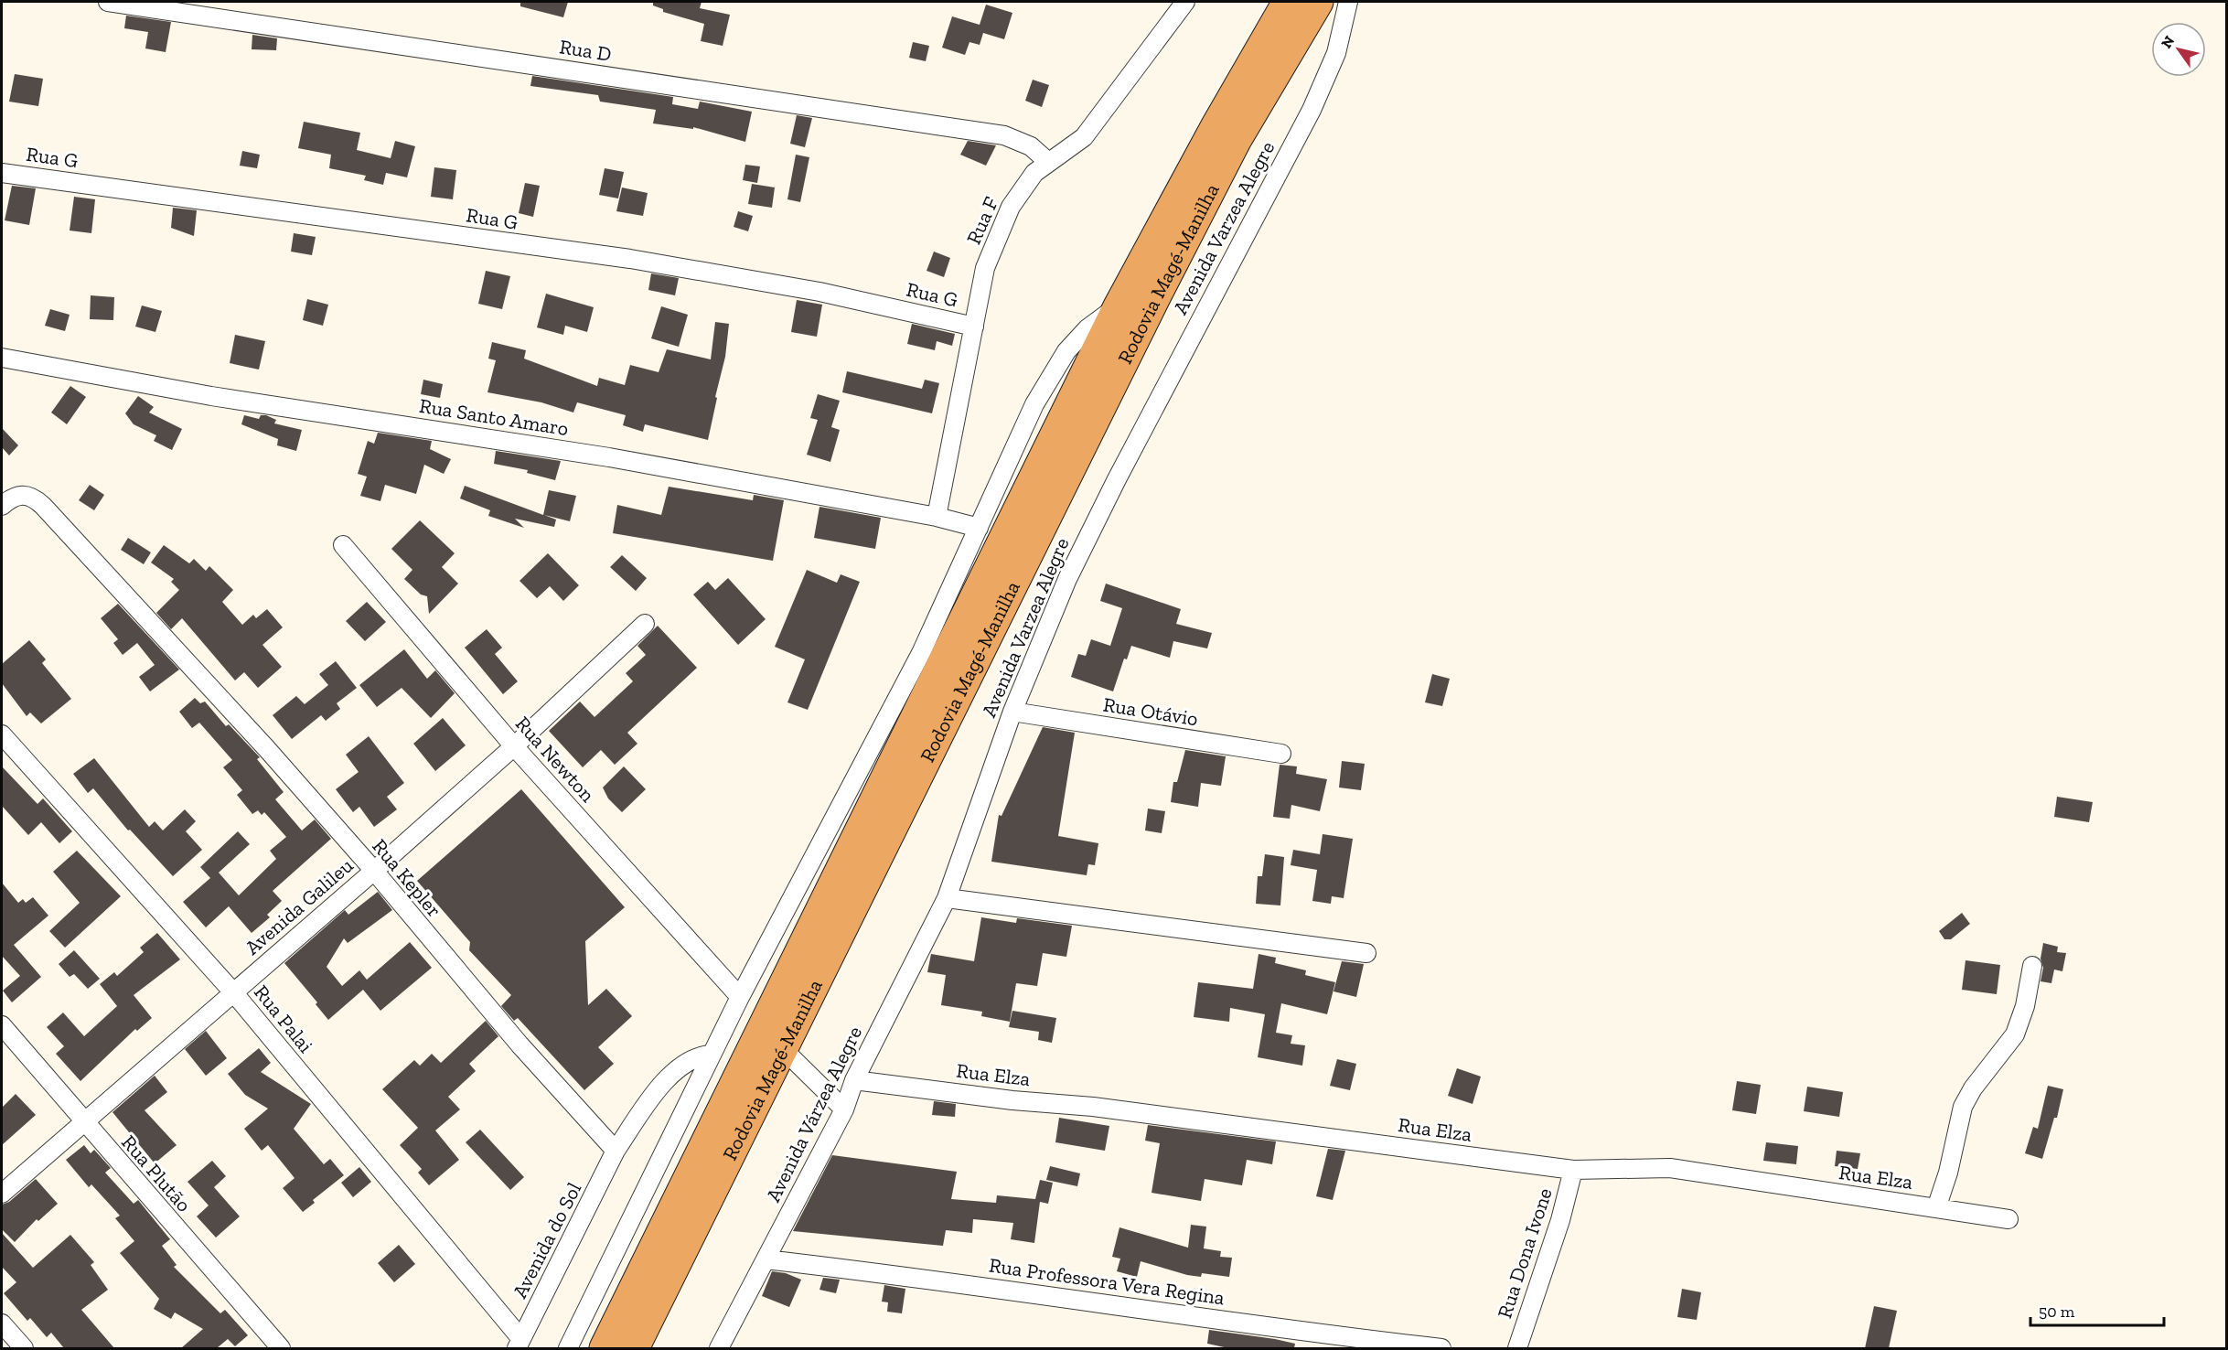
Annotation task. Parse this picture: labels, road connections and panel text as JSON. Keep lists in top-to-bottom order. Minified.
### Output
{"streets":{"highway":["Rodovia Magé-Manilha"],"street":["Rua D","Rua G","Rua F","Avenida Varzea Alegre","Rua Santo Amaro","Rua Otávio","Rua Newton","Rua Kepler","Avenida Galileu","Rua Palai","Rua Elza","Avenida Várzea Alegre","Rua Plutão","Avenida do Sol","Rua Dona Ivone","Rua Professora Vera Regina"]},"crossings":[["Rua D","Rua F"],["Rua G","Rua F"],["Rua F","Rua Santo Amaro"],["Avenida Varzea Alegre","Rua Otávio"],["Avenida Varzea Alegre","Avenida Várzea Alegre"],["Rua Newton","Avenida Galileu"],["Rua Kepler","Avenida Galileu"],["Rua Kepler","Avenida do Sol"],["Avenida Galileu","Rua Palai"],["Avenida Galileu","Rua Plutão"],["Rua Palai","Avenida do Sol"],["Rua Elza","Avenida Várzea Alegre"],["Rua Elza","Rua Dona Ivone"],["Avenida Várzea Alegre","Rua Professora Vera Regina"]],"scale_bar":"50 m","north":"top left"}
